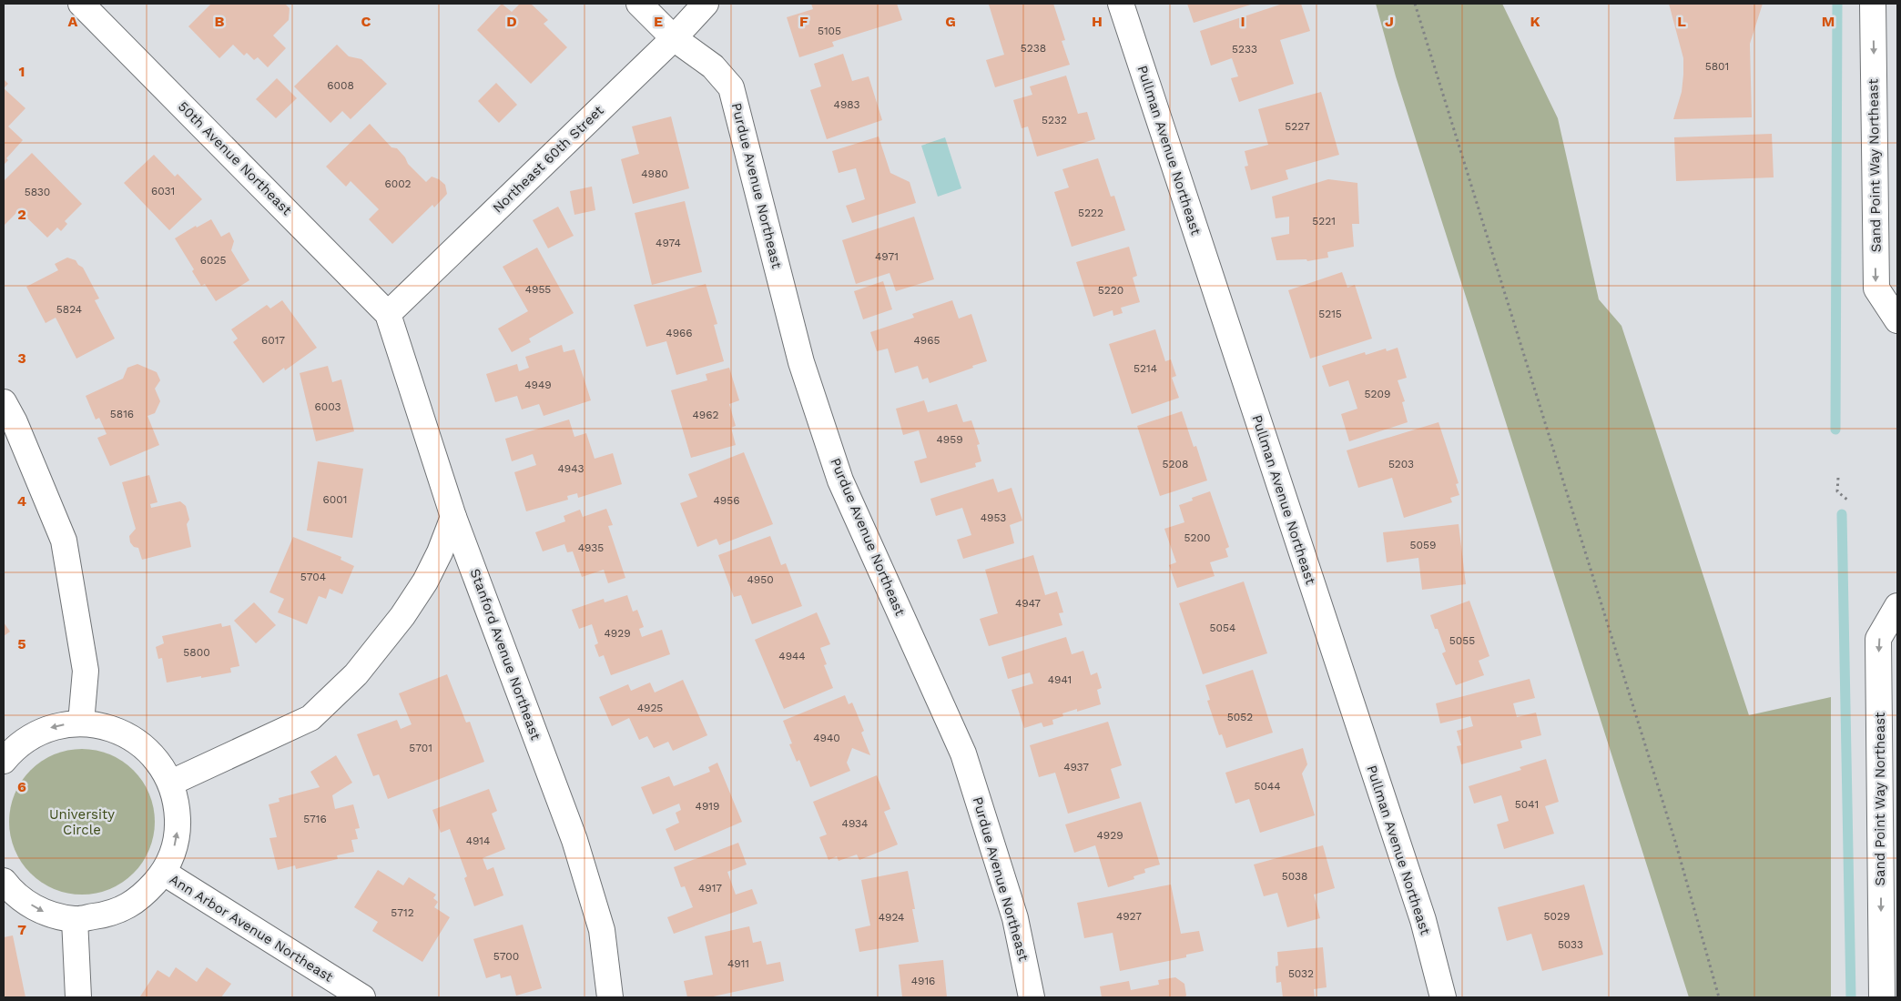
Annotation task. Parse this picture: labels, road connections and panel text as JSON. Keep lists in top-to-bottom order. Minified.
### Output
{"streets":{"street":["Pullman Avenue Northeast","50th Avenue Northeast","Northeast 60th Street","Sand Point Way Northeast","Purdue Avenue Northeast","Stanford Avenue Northeast","Ann Arbor Avenue Northeast"]},"crossings":[["50th Avenue Northeast","Northeast 60th Street"],["50th Avenue Northeast","Stanford Avenue Northeast"],["Northeast 60th Street","Purdue Avenue Northeast"],["Northeast 60th Street","Stanford Avenue Northeast"]],"one_way":["Sand Point Way Northeast"],"parks":["University Circle"],"house_numbers":["5105","5238","5233","5801","6008","4983","5232","5227","4980","6002","6031","5830","5222","5221","4974","4971","6025","4955","5220","5824","5215","4966","6017","4965","5214","4949","5209","6003","5816","4962","4959","5208","5203","4943","6001","4956","4953","5200","5059","4935","5704","4950","4947","5054","4929","5055","5800","4944","4941","4925","5052","4940","5701","4937","5044","5041","4919","5716","4934","4929","4914","5038","4917","5712","4927","5029","4924","5033","5700","4911","5032","4916"],"grid":{"columns":["A","B","C","D","E","F","G","H","I","J","K","L","M"],"rows":["1","2","3","4","5","6","7"]}}
